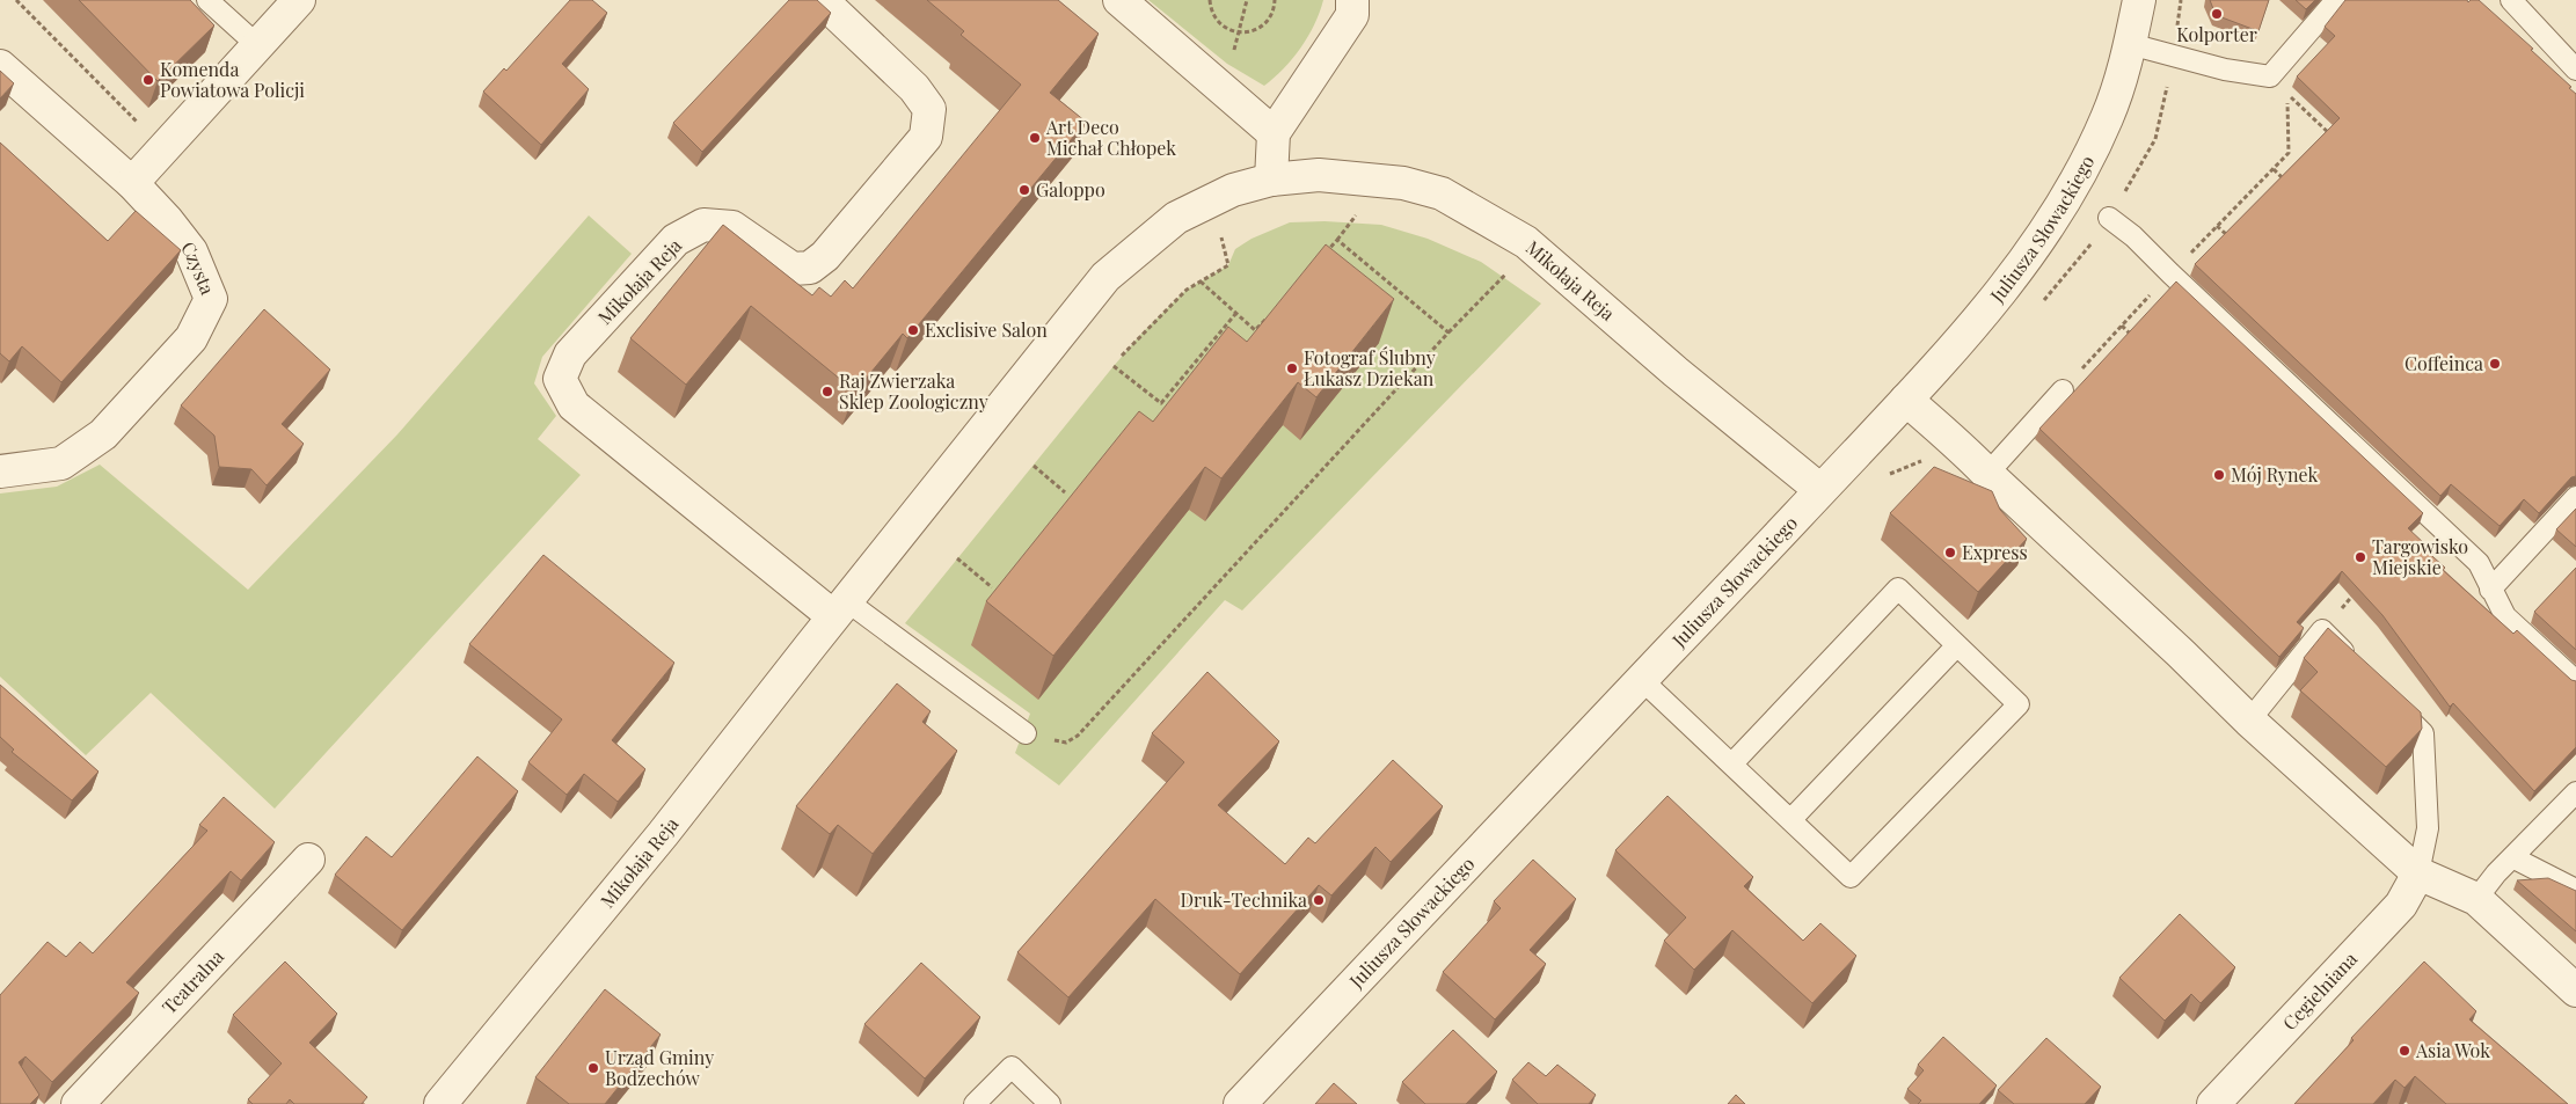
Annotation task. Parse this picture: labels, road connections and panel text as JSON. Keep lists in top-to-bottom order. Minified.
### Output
{"streets":{"street":["Juliusza Słowackiego","Czysta","Mikołaja Reja","Teatralna","Cegielniana"]},"crossings":[["Juliusza Słowackiego","Mikołaja Reja"]],"places":["Kolporter","Komenda Powiatowa Policji","Art Deco Michał Chłopek","Galoppo","Exclisive Salon","Coffeinca","Fotograf Ślubny Łukasz Dziekan","Raj Zwierzaka Sklep Zoologiczny","Mój Rynek","Express","Targowisko Miejskie","Druk-Technika","Asia Wok","Urząd Gminy Bodzechów"]}
